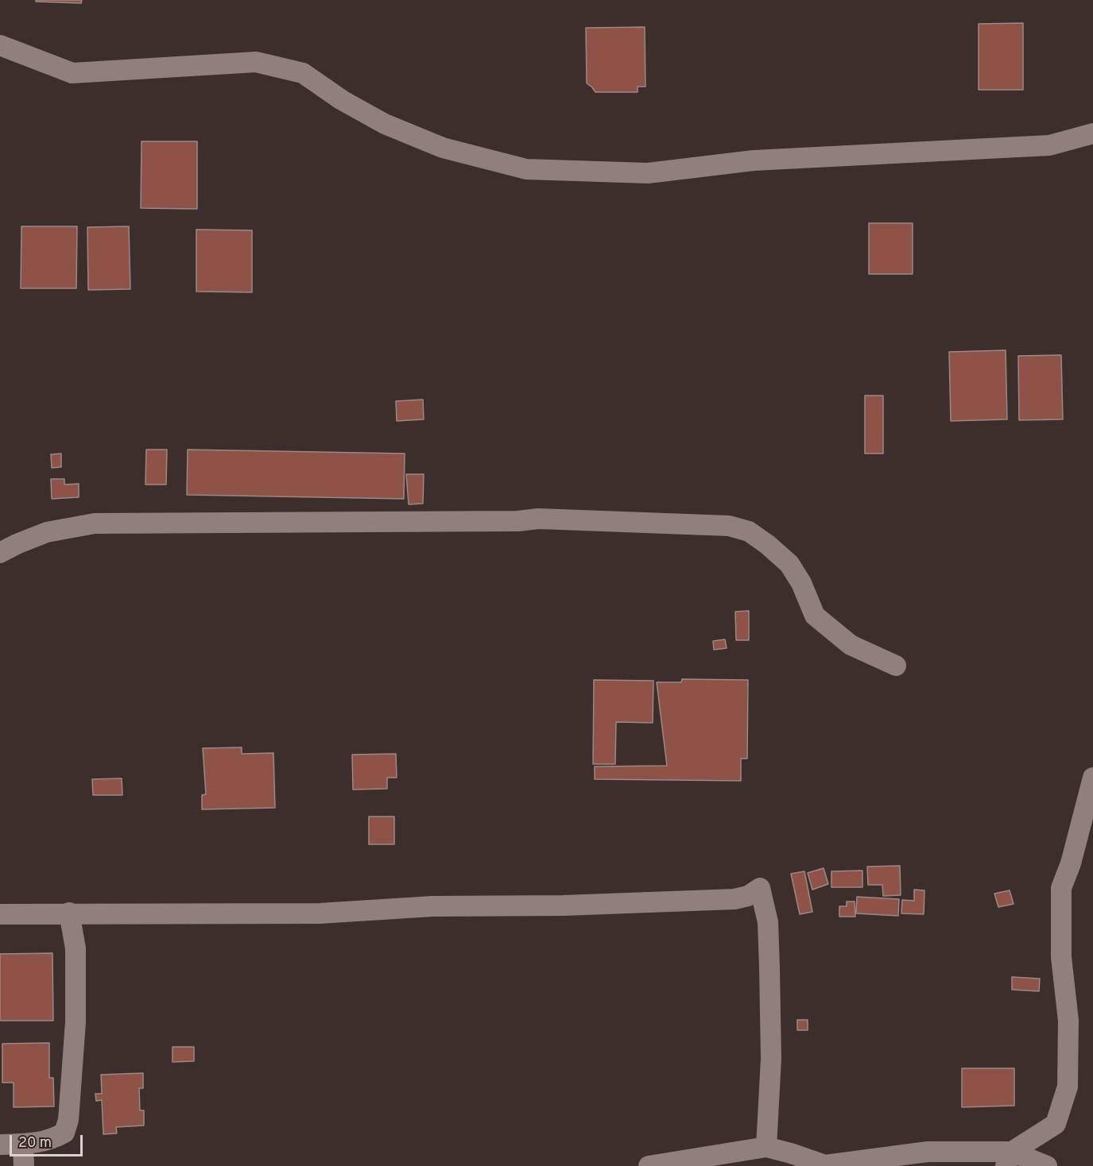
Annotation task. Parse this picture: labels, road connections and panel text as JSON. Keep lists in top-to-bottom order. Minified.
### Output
{"scale_bar":"20 m"}
